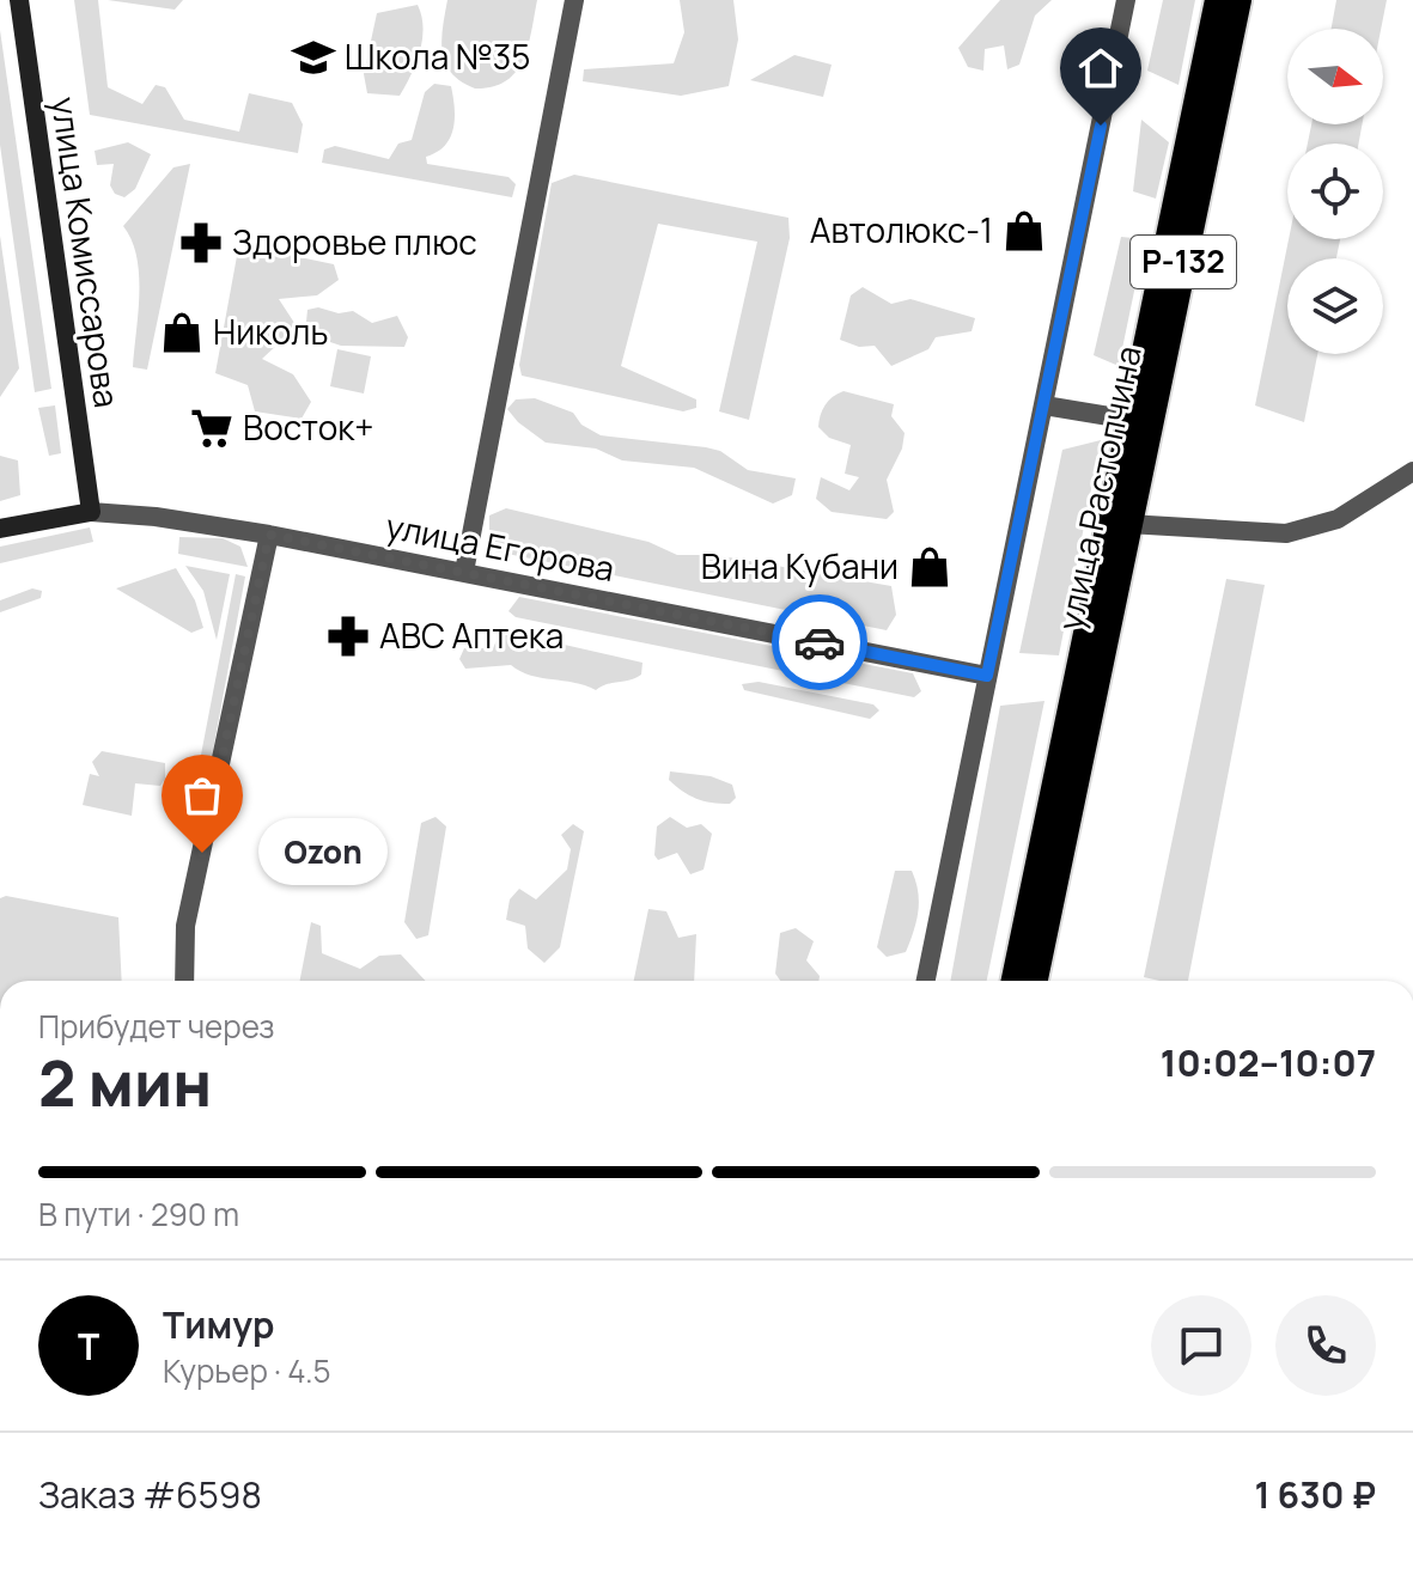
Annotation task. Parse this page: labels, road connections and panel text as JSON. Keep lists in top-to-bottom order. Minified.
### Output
{"streets":{"highway":["Р-132","улица Растопчина"],"main road":["улица Комиссарова","улица Егорова"]},"crossings":[["улица Комиссарова","улица Егорова"]],"places":{"school or university":["Школа №35"],"shop":["Автолюкс-1","Николь","Вина Кубани"],"pharmacy":["Здоровье плюс","ABC Аптека"],"supermarket":["Восток+"],"other":["Ozon"]},"north":"right","page":{"bubble":"Ozon","heading":["2 мин","Прибудет через","10:02–10:07"],"panel":["Тимур","Курьер · 4.5","Заказ #6598","1 630 ₽"],"bar":"В пути · 290 m","round":"Т"}}
